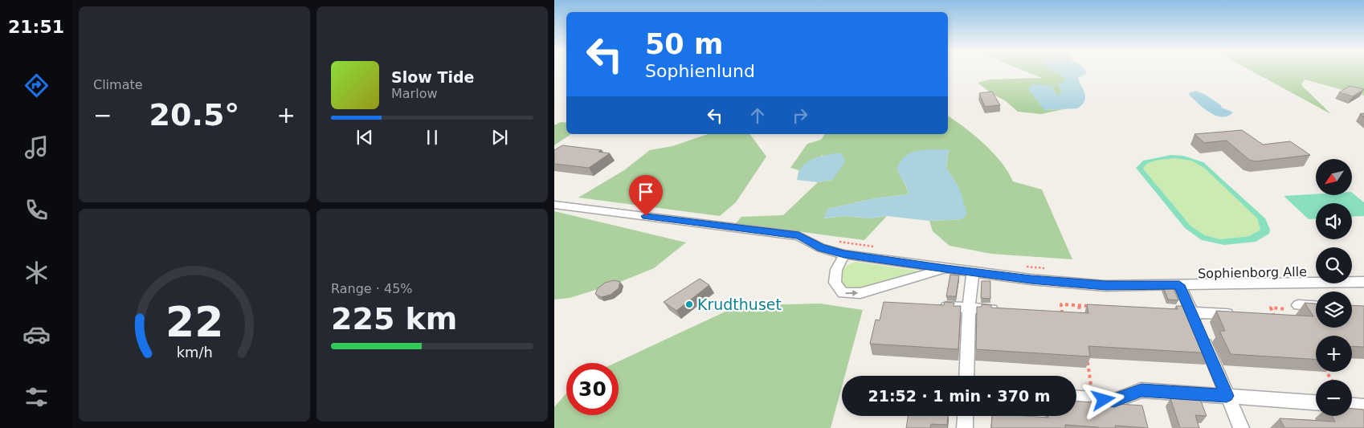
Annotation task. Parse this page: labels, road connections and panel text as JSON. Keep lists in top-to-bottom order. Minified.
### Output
{"streets":{"street":["Sophienborg Alle"]},"places":["Krudthuset"],"north":"bottom left","page":{"tabs":"21:51","tile":["Climate",["Range · 45%","225 km"]],"turn":["50 m","Sophienlund"],"song":["Slow Tide","Marlow"],"heat":["−","20.5°","+"],"map_buttons":["+","−"],"limit":"30","trip":"21:52 · 1 min · 370 m","gauge":["22","km/h"]}}
